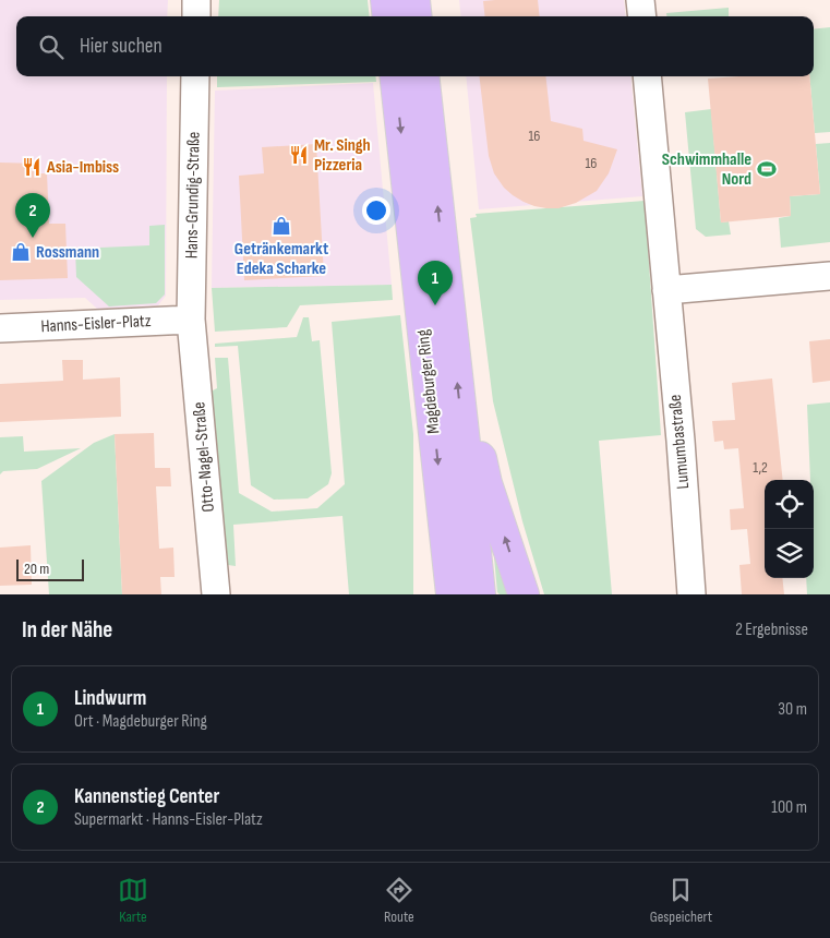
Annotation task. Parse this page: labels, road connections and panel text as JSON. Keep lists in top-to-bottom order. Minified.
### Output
{"streets":{"highway":["Magdeburger Ring"],"street":["Hans-Grundig-Straße","Hanns-Eisler-Platz","Lumumbastraße","Otto-Nagel-Straße"]},"crossings":[["Hans-Grundig-Straße","Hanns-Eisler-Platz"],["Hans-Grundig-Straße","Otto-Nagel-Straße"],["Hanns-Eisler-Platz","Otto-Nagel-Straße"]],"places":{"restaurant":["Mr. Singh Pizzeria","Asia-Imbiss"],"sports":["Schwimmhalle Nord"],"shop":["Getränkemarkt Edeka Scharke","Rossmann"]},"house_numbers":["16","16","1,2"],"scale_bar":"20 m","page":{"search":"Hier suchen","pins":["2","1"],"scale":"20 m","heading":["In der Nähe","2 Ergebnisse"],"list":[{"mark":"1","name":"Lindwurm","note":"Ort · Magdeburger Ring","value":"30 m"},{"mark":"2","name":"Kannenstieg Center","note":"Supermarkt · Hanns-Eisler-Platz","value":"100 m"}],"nav":["Karte","Route","Gespeichert"]}}
